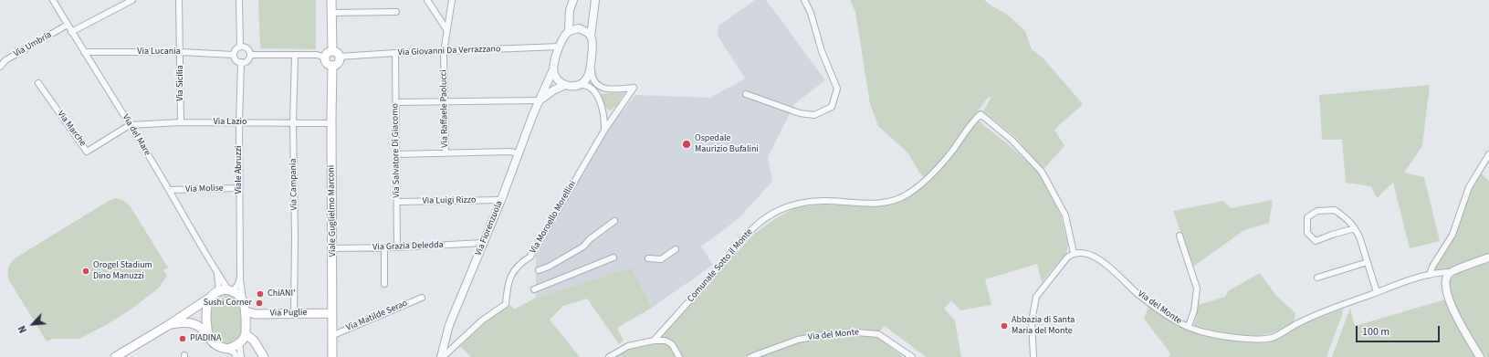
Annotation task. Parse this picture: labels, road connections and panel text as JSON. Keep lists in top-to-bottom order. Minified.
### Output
{"streets":{"main road":["Viale Guglielmo Marconi","Via Puglie"],"street":["Via Umbria","Via Giovanni Da Verrazzano","Via Lucania","Via Sicilia","Via Raffaele Paolucci","Via Lazio","Via Marche","Via del Mare","Via Salvatore Di Giacomo","Viale Abruzzi","Via Campania","Via Molise","Via Luigi Rizzo","Via Moroello Morellini","Via Fiorenzuola","Via Grazia Deledda","Comunale Sotto il Monte","Via del Monte","Via Matilde Serao"]},"crossings":[["Via Umbria","Via del Mare"],["Via Giovanni Da Verrazzano","Via Raffaele Paolucci"],["Via Giovanni Da Verrazzano","Via Salvatore Di Giacomo"],["Via Giovanni Da Verrazzano","Viale Guglielmo Marconi"],["Via Giovanni Da Verrazzano","Via Fiorenzuola"],["Via Lucania","Via Sicilia"],["Via Lucania","Via del Mare"],["Via Lucania","Viale Abruzzi"],["Via Sicilia","Via Lazio"],["Via Lazio","Via Marche"],["Via Lazio","Via del Mare"],["Via Lazio","Viale Abruzzi"],["Via Lazio","Via Campania"],["Via Lazio","Viale Guglielmo Marconi"],["Via Marche","Via del Mare"],["Via del Mare","Viale Abruzzi"],["Via del Mare","Via Molise"],["Via del Mare","Via Puglie"],["Via Salvatore Di Giacomo","Via Luigi Rizzo"],["Via Salvatore Di Giacomo","Via Grazia Deledda"],["Viale Abruzzi","Via Molise"],["Viale Abruzzi","Via Puglie"],["Via Campania","Via Puglie"],["Via Luigi Rizzo","Via Fiorenzuola"],["Viale Guglielmo Marconi","Via Grazia Deledda"],["Viale Guglielmo Marconi","Via Puglie"],["Viale Guglielmo Marconi","Via Matilde Serao"],["Via Moroello Morellini","Via Fiorenzuola"],["Via Fiorenzuola","Via Grazia Deledda"],["Comunale Sotto il Monte","Via del Monte"]],"places":["Ospedale Maurizio Bufalini","Orogel Stadium Dino Manuzzi","ChiANI'","Sushi Corner","Abbazia di Santa Maria del Monte","PIADINA"],"scale_bar":"100 m","north":"bottom left"}
